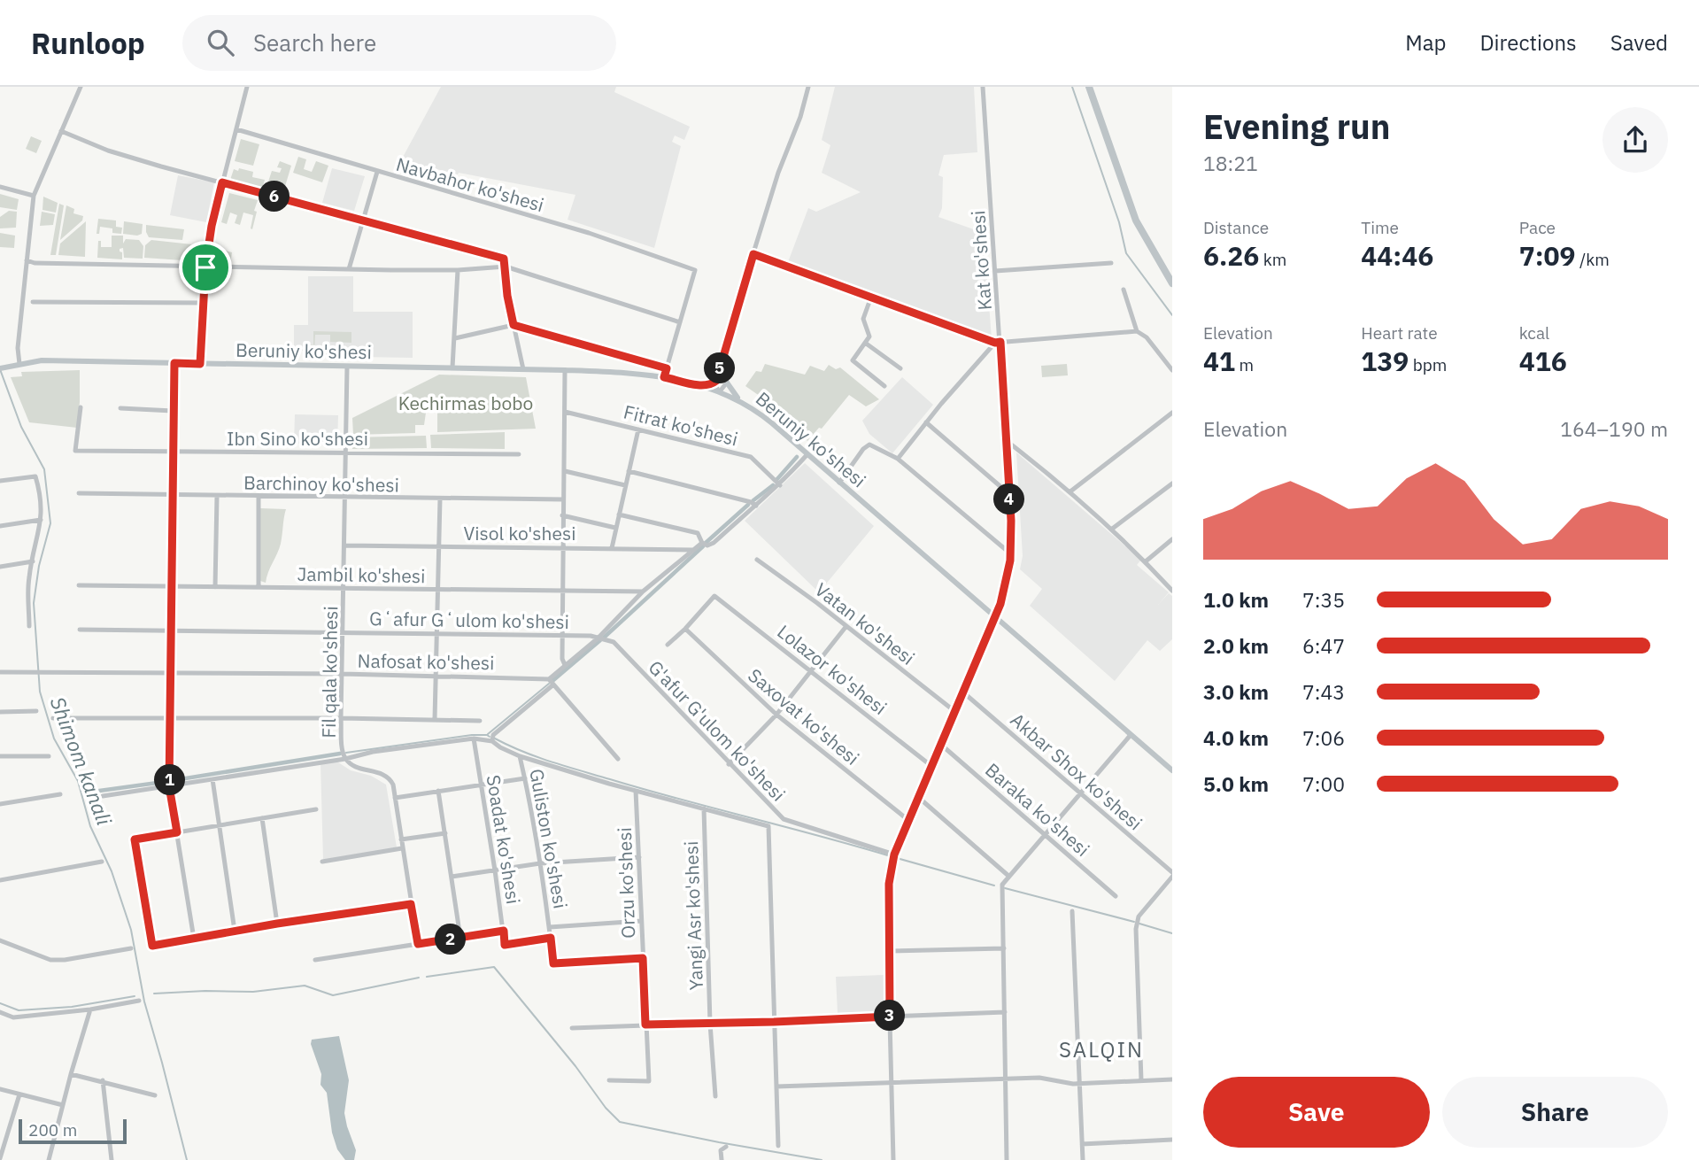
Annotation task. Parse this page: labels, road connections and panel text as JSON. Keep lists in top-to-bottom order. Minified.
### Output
{"streets":{"main road":["Beruniy ko'shesi"],"street":["Navbahor ko'shesi","Kat ko'shesi","Fitrat ko'shesi","Ibn Sino ko'shesi","Barchinoy ko'shesi","Visol ko'shesi","Jambil ko'shesi","Gʻafur Gʻulom ko'shesi","Vatan ko'shesi","Nafosat ko'shesi","Lolazor ko'shesi","Fil qala ko'shesi","Saxovat ko'shesi","G'afur G'ulom ko'shesi","Akbar Shox ko'shesi","Baraka ko'shesi","Guliston ko'shesi","Soadat ko'shesi","Orzu ko'shesi","Yangi Asr ko'shesi"]},"crossings":[["Kat ko'shesi","Beruniy ko'shesi"],["Kat ko'shesi","Vatan ko'shesi"],["Kat ko'shesi","Lolazor ko'shesi"],["Kat ko'shesi","Saxovat ko'shesi"],["Kat ko'shesi","G'afur G'ulom ko'shesi"],["Kat ko'shesi","Akbar Shox ko'shesi"],["Kat ko'shesi","Baraka ko'shesi"],["Beruniy ko'shesi","Fil qala ko'shesi"],["Ibn Sino ko'shesi","Fil qala ko'shesi"],["Barchinoy ko'shesi","Fil qala ko'shesi"],["Visol ko'shesi","Fil qala ko'shesi"],["Jambil ko'shesi","Fil qala ko'shesi"],["Gʻafur Gʻulom ko'shesi","Fil qala ko'shesi"],["Gʻafur Gʻulom ko'shesi","G'afur G'ulom ko'shesi"],["Nafosat ko'shesi","Fil qala ko'shesi"],["Lolazor ko'shesi","Saxovat ko'shesi"],["Guliston ko'shesi","Soadat ko'shesi"],["Guliston ko'shesi","Orzu ko'shesi"]],"districts":["SALQIN"],"water":["Shimom kanali"],"parks":["Kechirmas bobo"],"scale_bar":"200 m","page":{"header":"Runloop","search":"Search here","nav":["Map","Directions","Saved"],"heading":["Evening run","18:21"],"pins":["6","5","4","1","2","3"],"stats":[["Distance","6.26 km"],["Time","44:46"],["Pace","7:09 /km"],["Elevation","41 m"],["Heart rate","139 bpm"],["kcal","416"]],"chart":["Elevation","164–190 m"],"list":[{"name":"1.0 km","note":"7:35"},{"name":"2.0 km","note":"6:47"},{"name":"3.0 km","note":"7:43"},{"name":"4.0 km","note":"7:06"},{"name":"5.0 km","note":"7:00"}],"buttons":["Save","Share"],"scale":"200 m"}}
